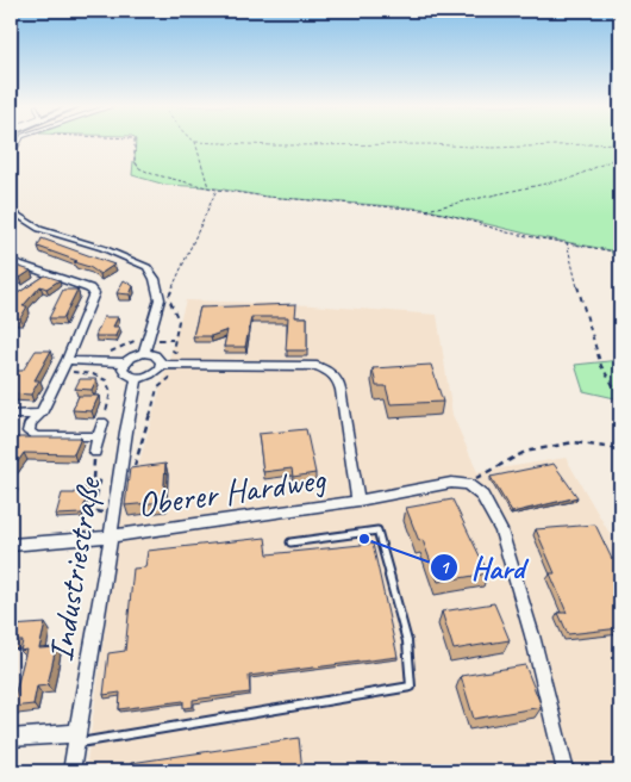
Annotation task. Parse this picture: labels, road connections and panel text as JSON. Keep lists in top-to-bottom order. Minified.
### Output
{"streets":{"street":["Oberer Hardweg","Industriestraße"]},"crossings":[["Oberer Hardweg","Industriestraße"]],"places":["Hard"]}
